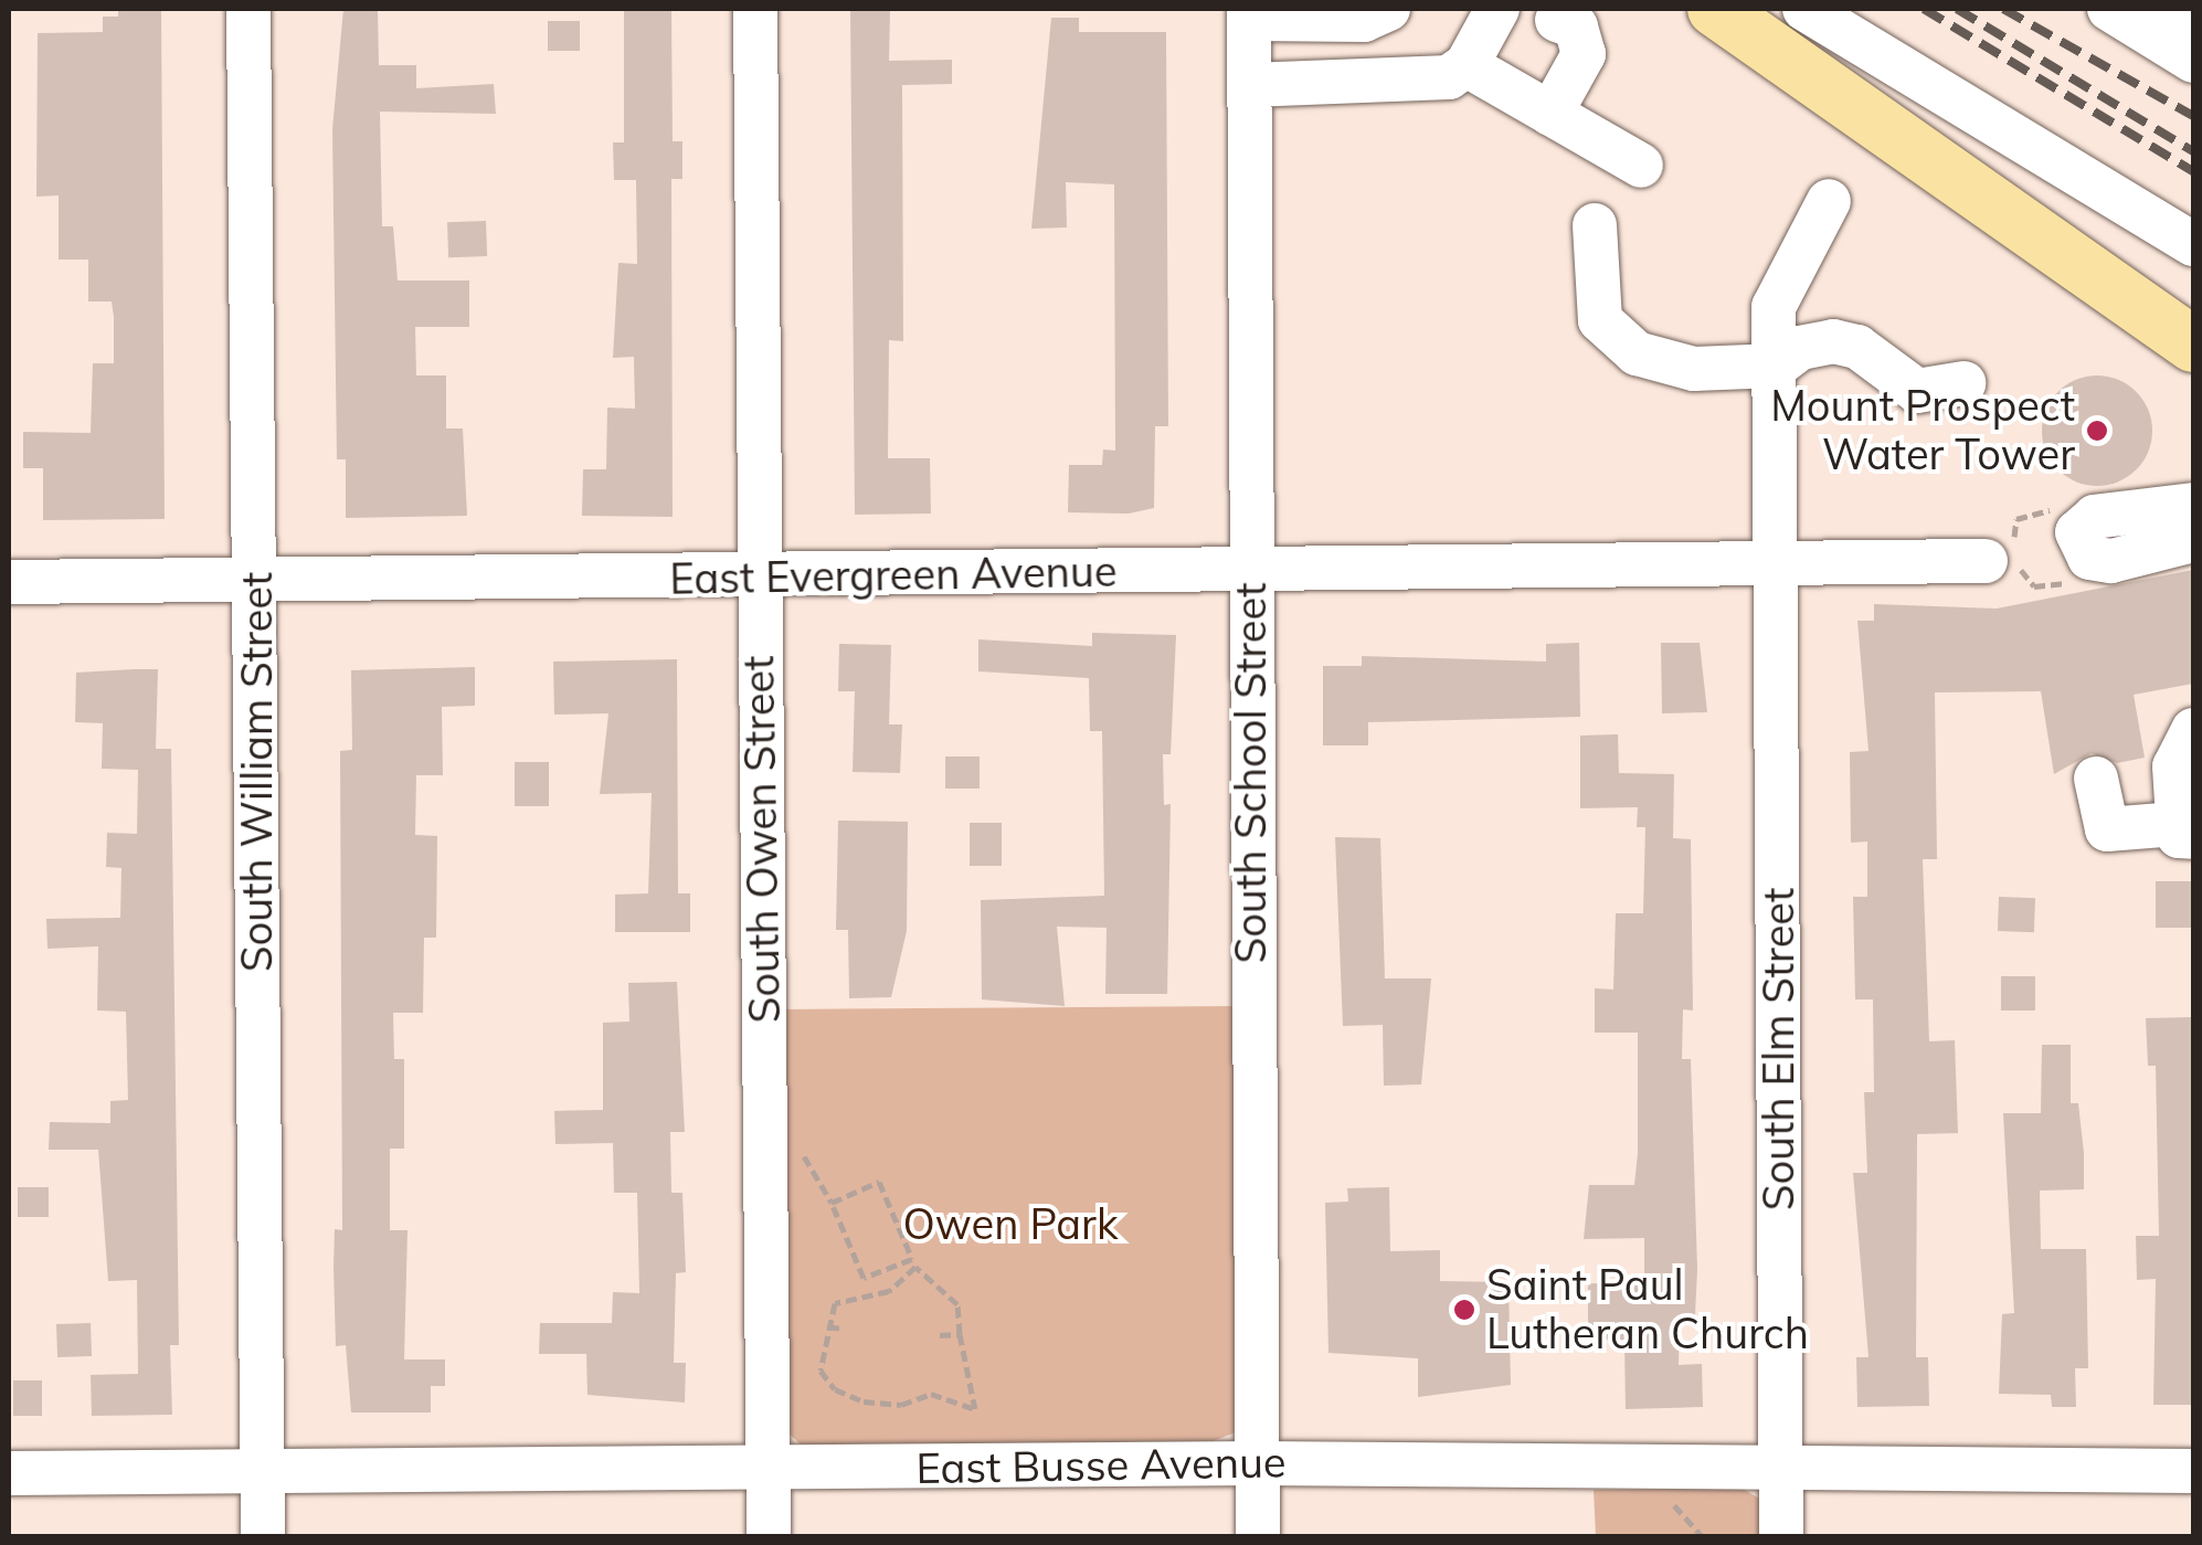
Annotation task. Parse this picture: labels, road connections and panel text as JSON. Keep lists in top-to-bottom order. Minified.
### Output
{"streets":{"street":["East Evergreen Avenue","South William Street","South School Street","South Owen Street","South Elm Street","East Busse Avenue"]},"crossings":[["East Evergreen Avenue","South William Street"],["East Evergreen Avenue","South School Street"],["East Evergreen Avenue","South Owen Street"],["East Evergreen Avenue","South Elm Street"],["South William Street","East Busse Avenue"],["South School Street","East Busse Avenue"],["South Owen Street","East Busse Avenue"],["South Elm Street","East Busse Avenue"]],"parks":["Owen Park"],"places":["Mount Prospect Water Tower","Saint Paul Lutheran Church"]}
